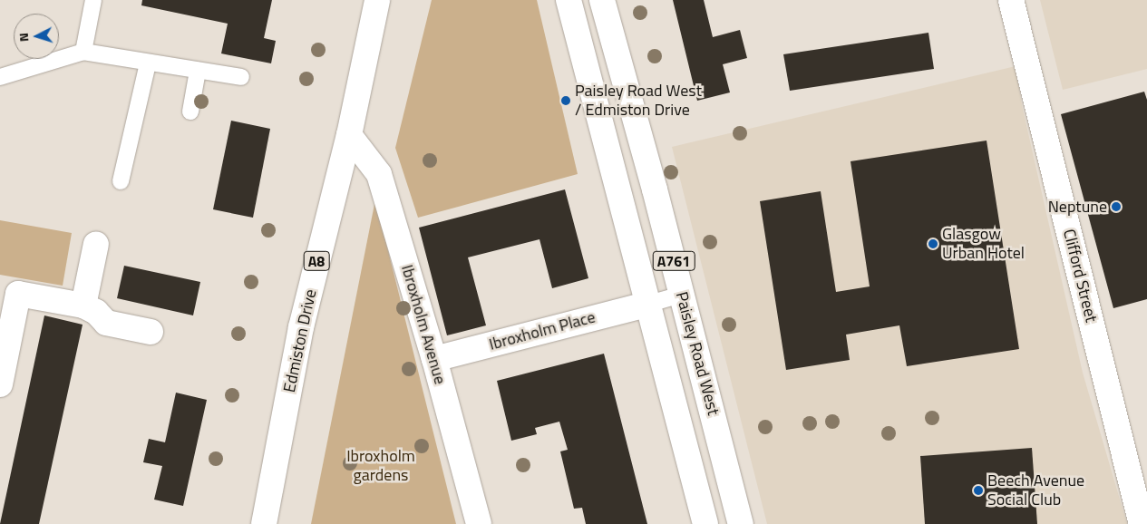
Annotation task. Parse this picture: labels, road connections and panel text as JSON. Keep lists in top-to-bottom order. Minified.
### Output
{"streets":{"main road":["A8","A761","Clifford Street","Ibroxholm Avenue","Ibroxholm Place","Edmiston Drive","Paisley Road West"]},"crossings":[["Ibroxholm Avenue","Ibroxholm Place"],["Ibroxholm Avenue","Edmiston Drive"],["Ibroxholm Place","Paisley Road West"]],"parks":["Ibroxholm gardens"],"places":["Paisley Road West / Edmiston Drive","Neptune","Glasgow Urban Hotel","Beech Avenue Social Club"],"north":"left"}
